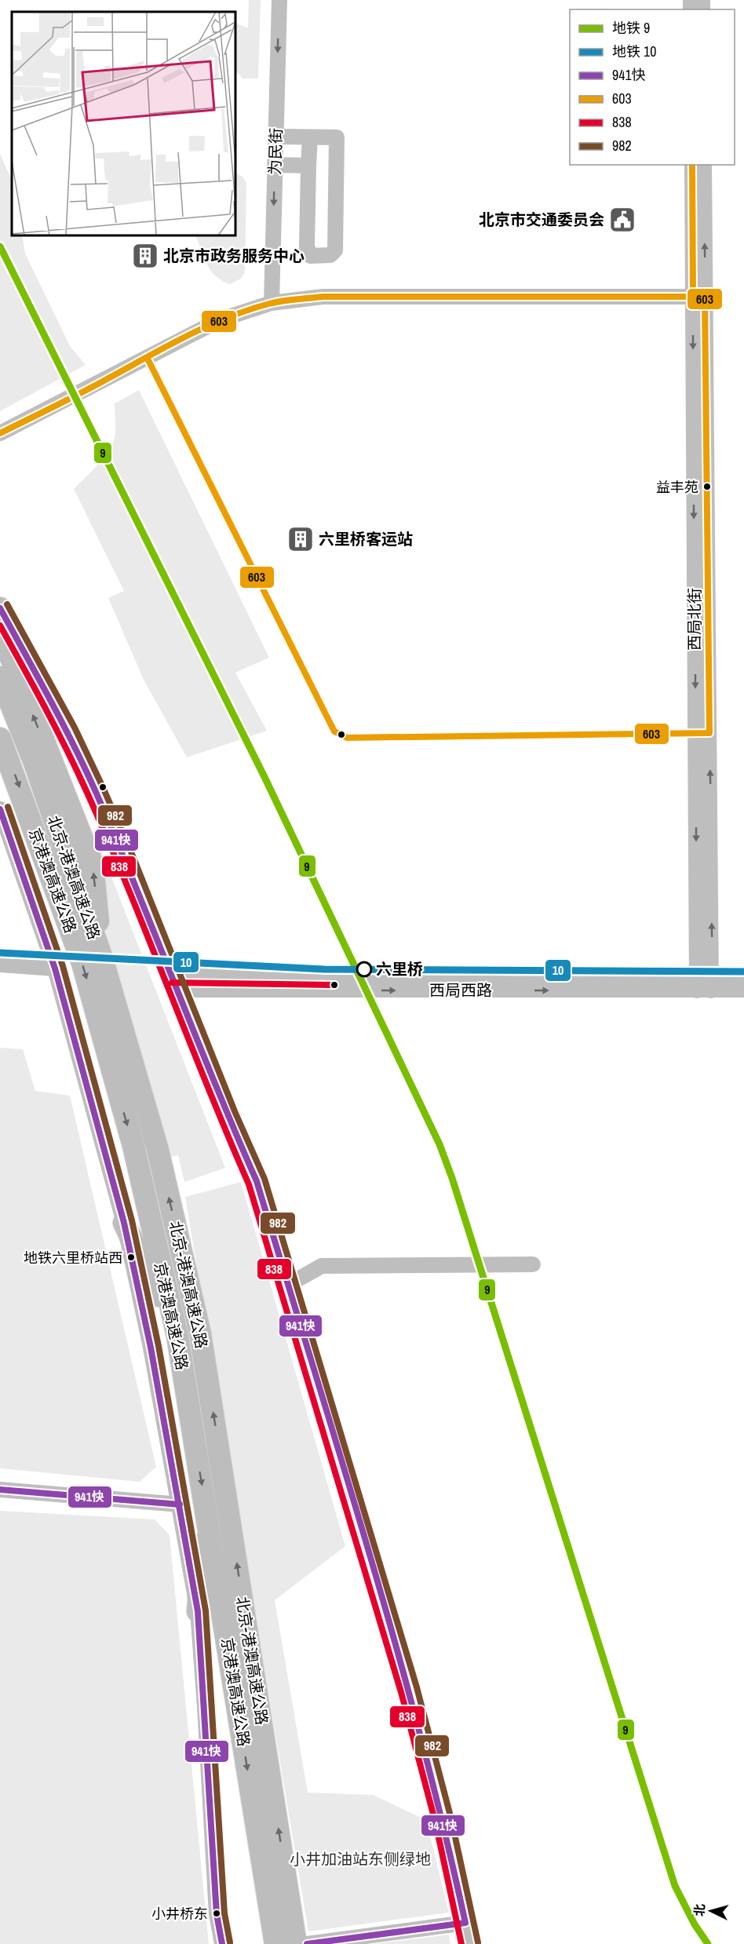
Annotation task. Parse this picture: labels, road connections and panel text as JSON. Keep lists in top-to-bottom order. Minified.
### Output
{"streets":{"highway":["北京-港澳高速公路","京港澳高速公路"],"street":["为民街","西局北街","西局西路"]},"crossings":[["西局北街","西局西路"],["北京-港澳高速公路","京港澳高速公路"]],"one_way":["为民街"],"parks":["小井加油站东侧绿地"],"places":{"public building":["北京市交通委员会"],"building":["北京市政务服务中心","六里桥客运站"],"other":["益丰苑","六里桥","地铁六里桥站西","小井桥东"]},"lines":["transit line 603","metro line 9","transit line 982","transit line 941快","transit line 838","metro line 10"],"legend":["地铁 9","地铁 10","941快","603","838","982"],"north":"left"}
